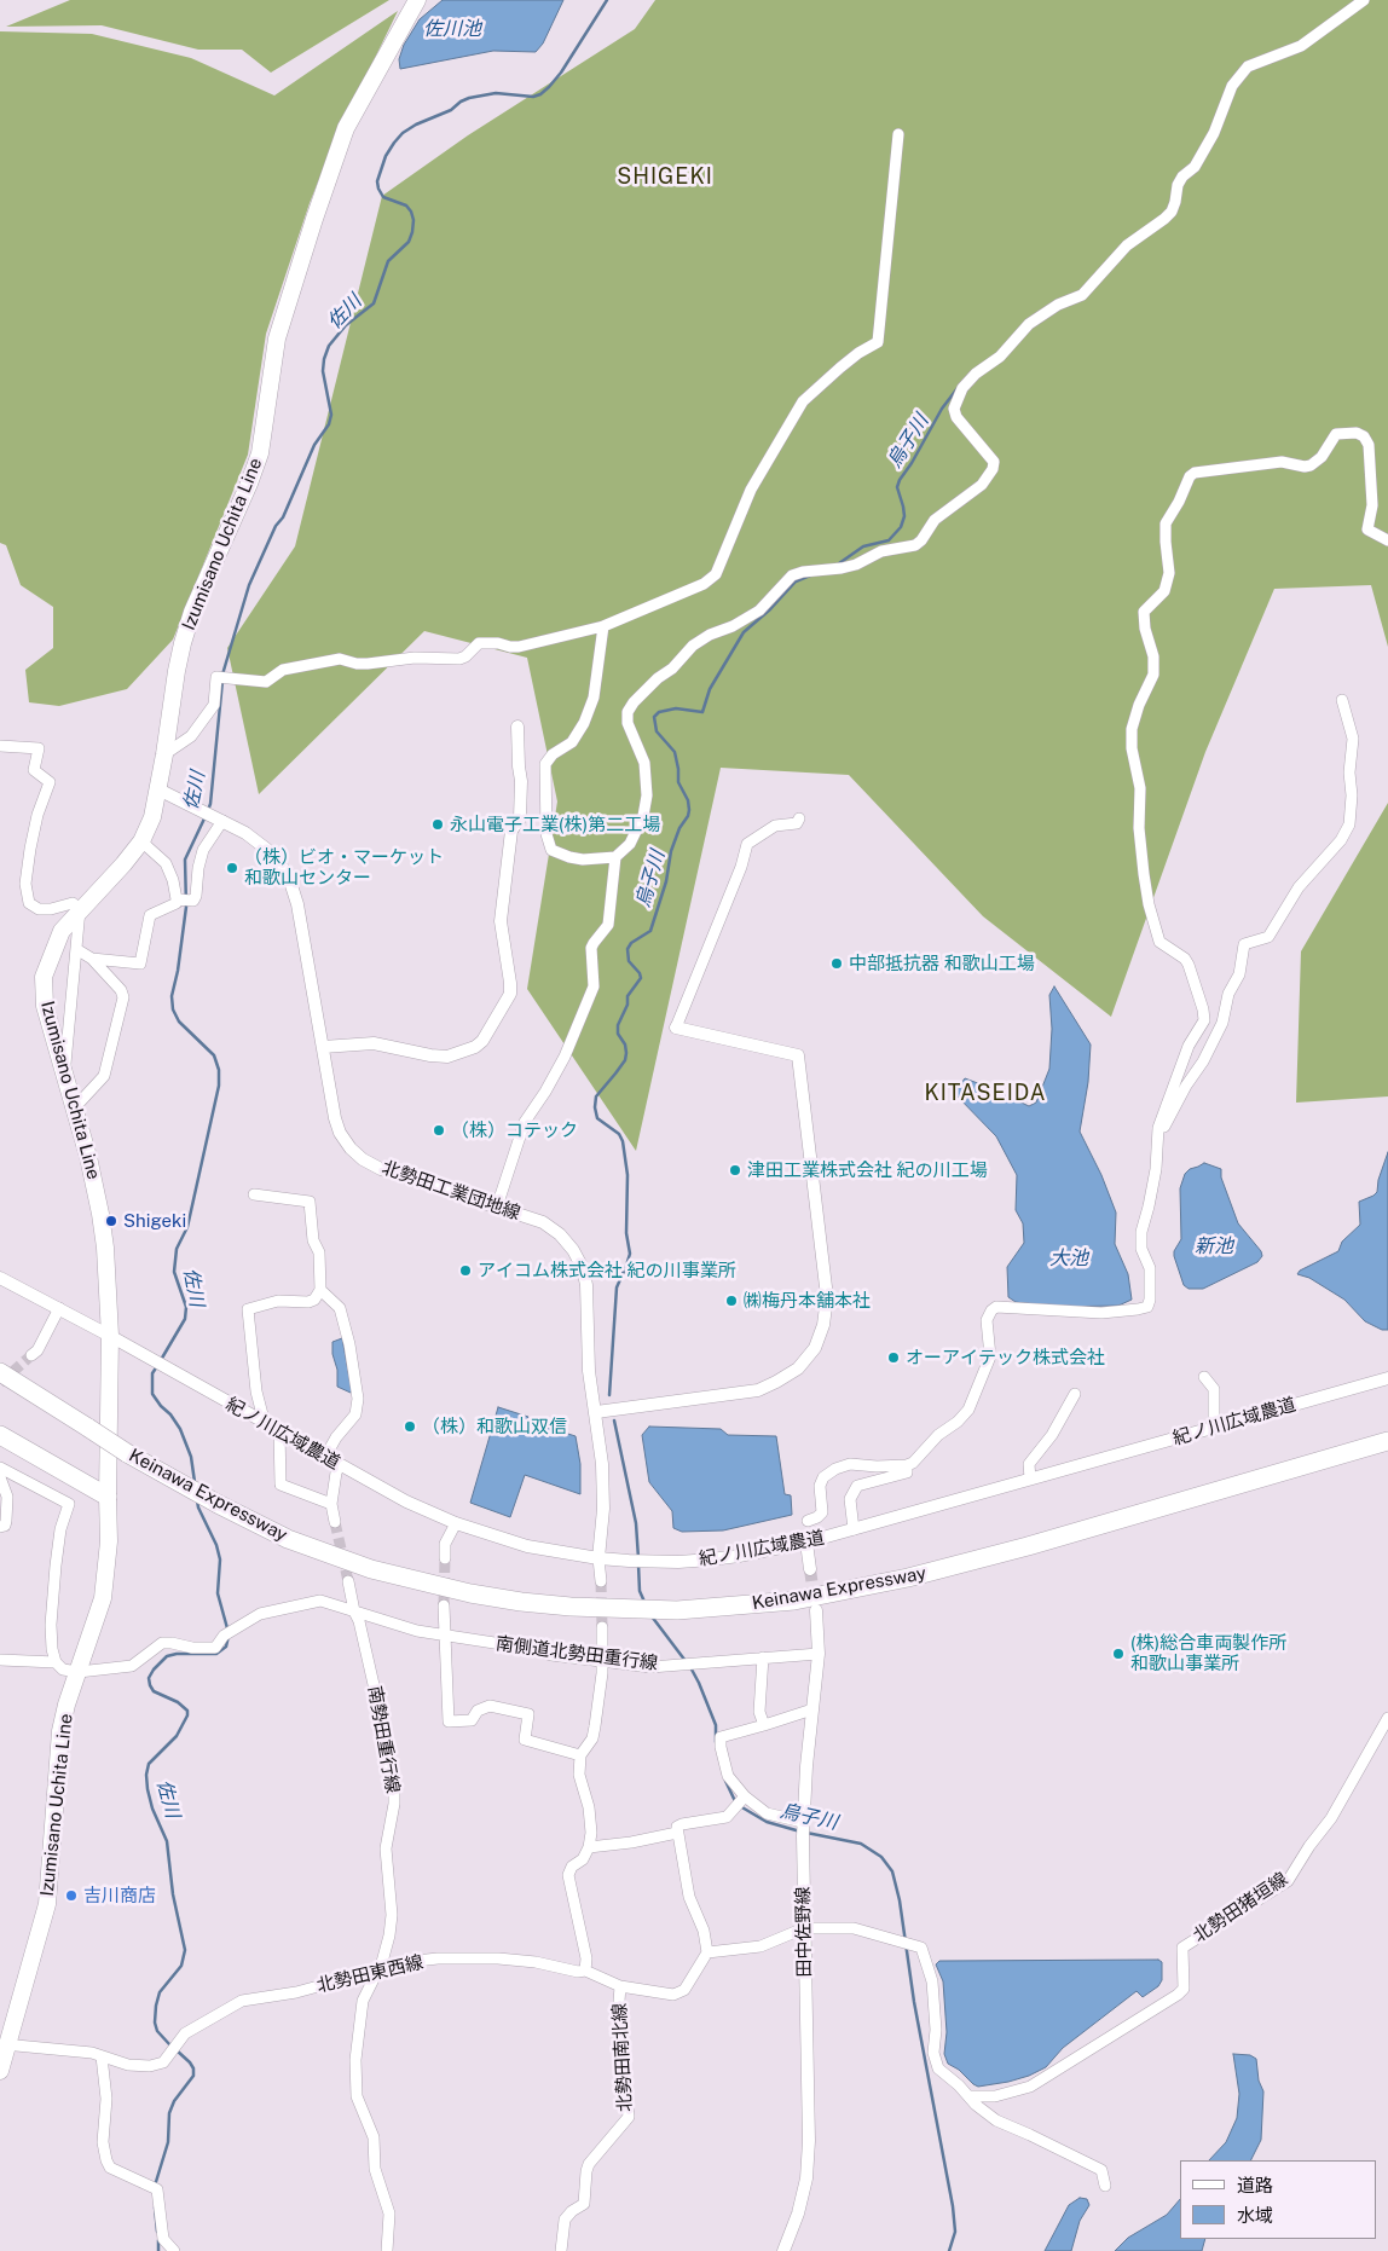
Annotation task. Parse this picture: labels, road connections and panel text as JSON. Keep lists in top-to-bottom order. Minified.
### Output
{"streets":{"highway":["Keinawa Expressway"],"main road":["Izumisano Uchita Line"],"street":["北勢田工業団地線","紀ノ川広域農道","南側道北勢田重行線","南勢田重行線","北勢田猪垣線","田中佐野線","北勢田東西線","北勢田南北線"]},"crossings":[["Izumisano Uchita Line","北勢田工業団地線"],["Izumisano Uchita Line","紀ノ川広域農道"],["Izumisano Uchita Line","南側道北勢田重行線"],["Izumisano Uchita Line","北勢田東西線"],["北勢田工業団地線","紀ノ川広域農道"],["南側道北勢田重行線","南勢田重行線"],["南側道北勢田重行線","田中佐野線"],["南勢田重行線","北勢田東西線"],["北勢田東西線","北勢田南北線"]],"districts":["SHIGEKI","KITASEIDA"],"water":["佐川池","佐川","烏子川","新池","大池"],"places":["永山電子工業(株)第二工場","（株）ビオ・マーケット 和歌山センター","中部抵抗器 和歌山工場","（株）コテック","津田工業株式会社 紀の川工場","Shigeki","アイコム株式会社 紀の川事業所","㈱梅丹本舗本社","オーアイテック株式会社","（株）和歌山双信","(株)総合車両製作所 和歌山事業所","吉川商店"],"legend":["道路","水域"]}
